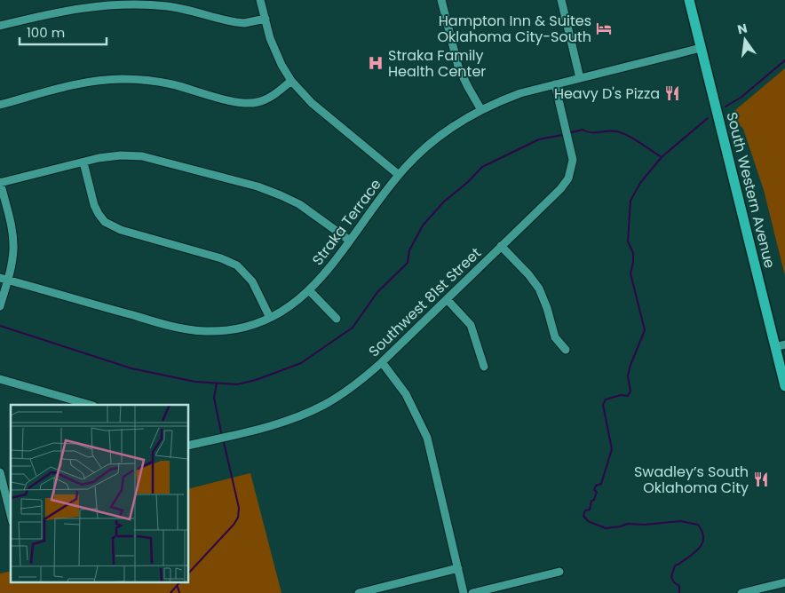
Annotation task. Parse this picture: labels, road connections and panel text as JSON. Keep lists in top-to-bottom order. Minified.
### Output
{"streets":{"main road":["South Western Avenue"],"street":["Straka Terrace","Southwest 81st Street"]},"crossings":[["South Western Avenue","Straka Terrace"],["Straka Terrace","Southwest 81st Street"]],"places":{"hotel":["Hampton Inn & Suites Oklahoma City-South"],"hospital":["Straka Family Health Center"],"restaurant":["Heavy D's Pizza","Swadley’s South Oklahoma City"]},"scale_bar":"100 m","north":"top"}
